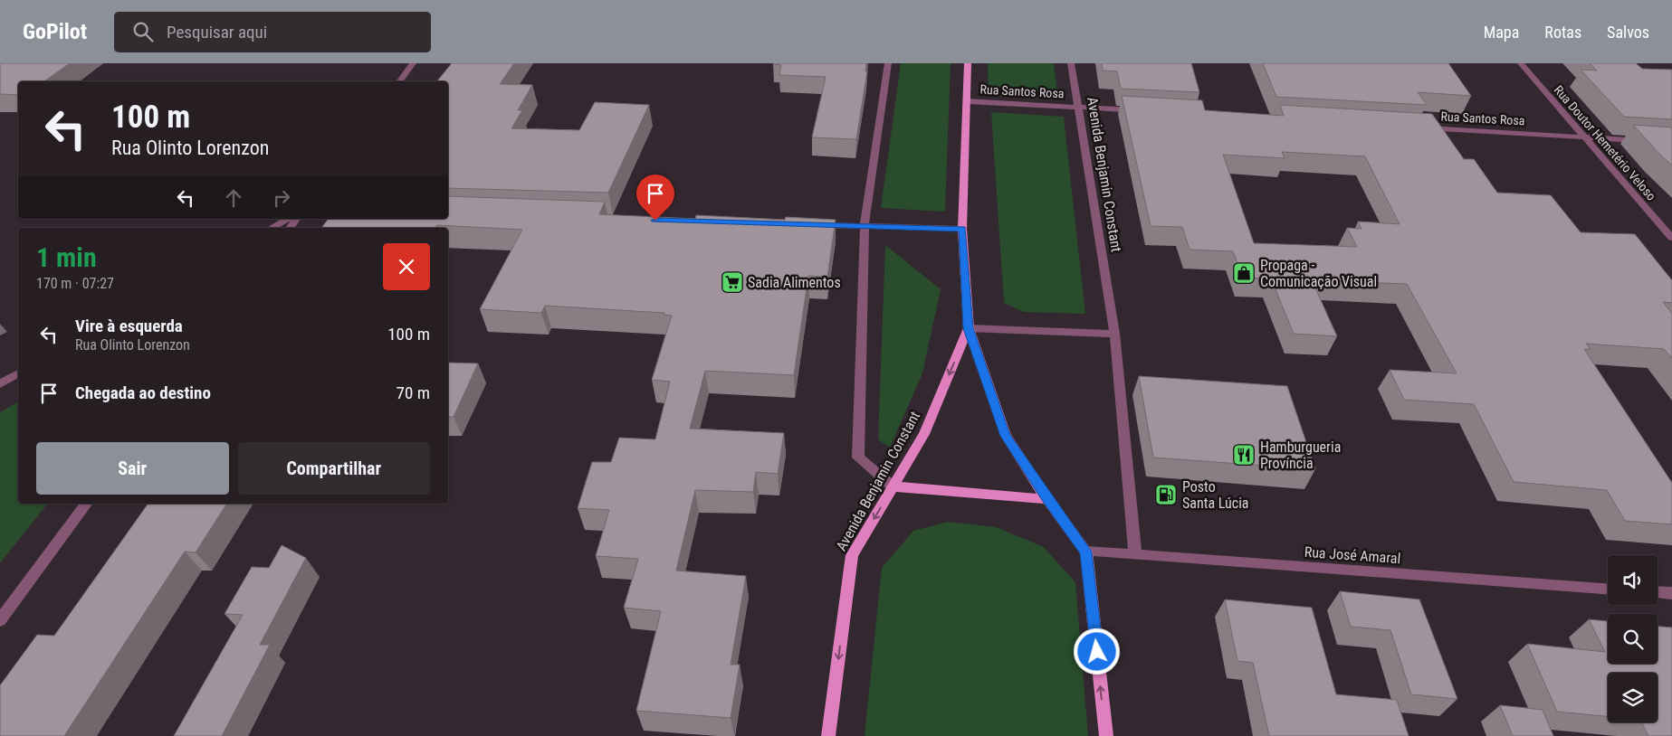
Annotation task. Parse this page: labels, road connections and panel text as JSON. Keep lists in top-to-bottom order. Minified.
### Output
{"streets":{"main road":["Avenida Benjamin Constant"],"street":["Rua Santos Rosa","Rua Doutor Hemetério Veloso","Rua José Amaral"]},"crossings":[["Rua Santos Rosa","Rua Doutor Hemetério Veloso"],["Rua Santos Rosa","Avenida Benjamin Constant"],["Avenida Benjamin Constant","Rua José Amaral"]],"places":{"shop":["Propaga - Comunicação Visual"],"supermarket":["Sadia Alimentos"],"restaurant":["Hamburgueria Província"],"fuel station":["Posto Santa Lúcia"]},"page":{"header":"GoPilot","search":"Pesquisar aqui","nav":["Mapa","Rotas","Salvos"],"turn":["100 m","Rua Olinto Lorenzon"],"heading":["1 min","170 m · 07:27"],"list":[{"name":"Vire à esquerda","note":"Rua Olinto Lorenzon","value":"100 m"},{"name":"Chegada ao destino","value":"70 m"}],"buttons":["Sair","Compartilhar"]}}
